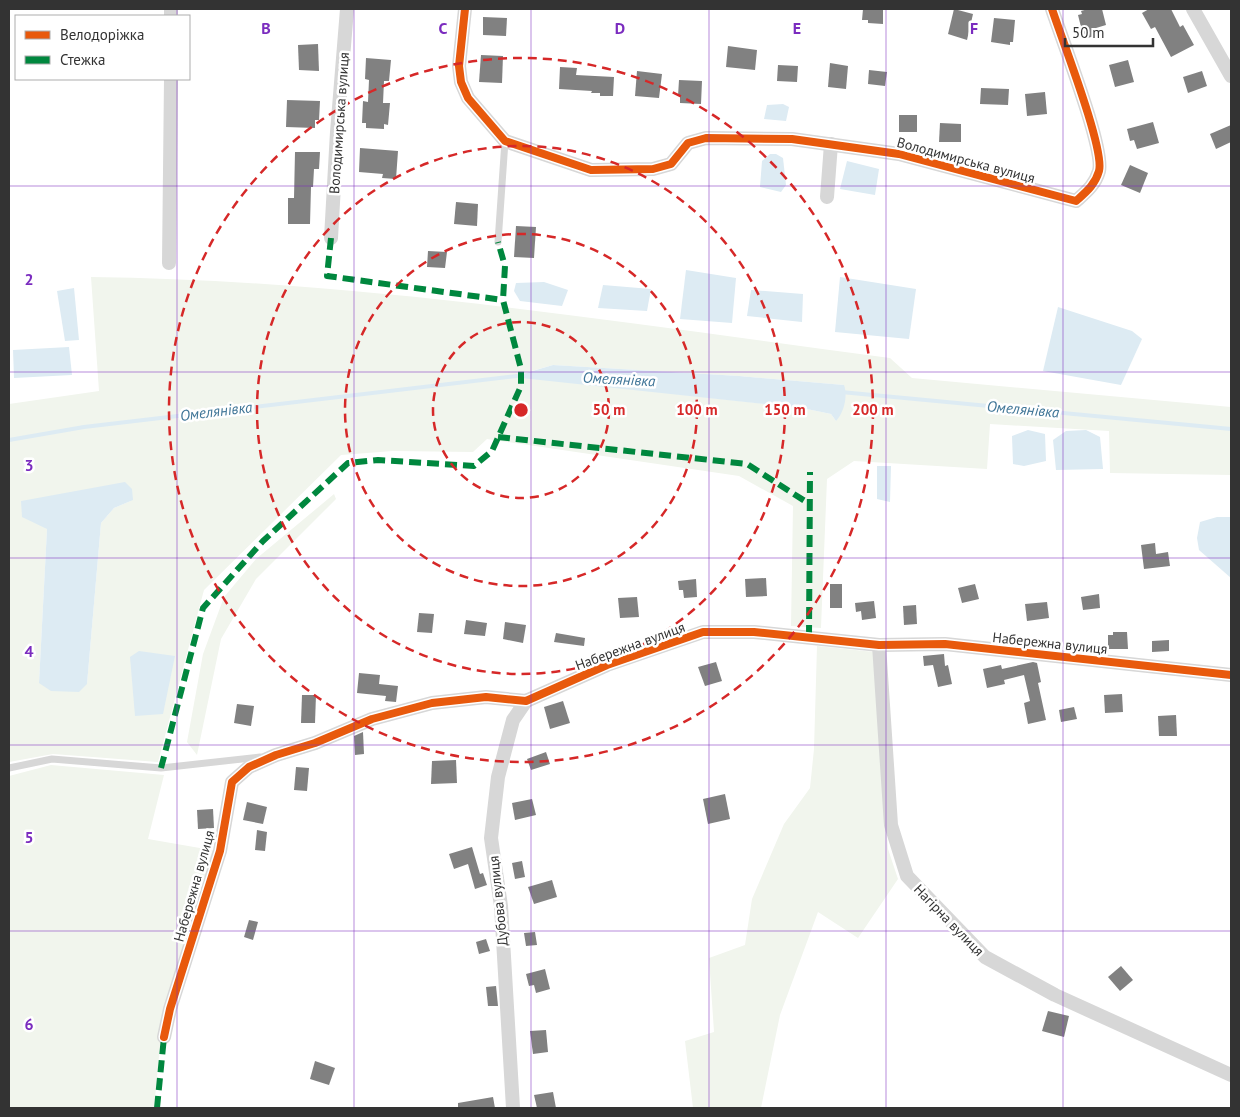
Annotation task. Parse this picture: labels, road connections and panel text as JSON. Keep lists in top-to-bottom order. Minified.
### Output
{"streets":{"street":["Володимирська вулиця","Набережна вулиця","Дубова вулиця","Нагірна вулиця"]},"crossings":[["Набережна вулиця","Дубова вулиця"],["Набережна вулиця","Нагірна вулиця"]],"water":["Омелянівка"],"legend":["Велодоріжка","Стежка"],"scale_bar":"50 m","grid":{"columns":["B","C","D","E","F"],"rows":["2","3","4","5","6"]},"rings":["50 m","100 m","150 m","200 m"]}
